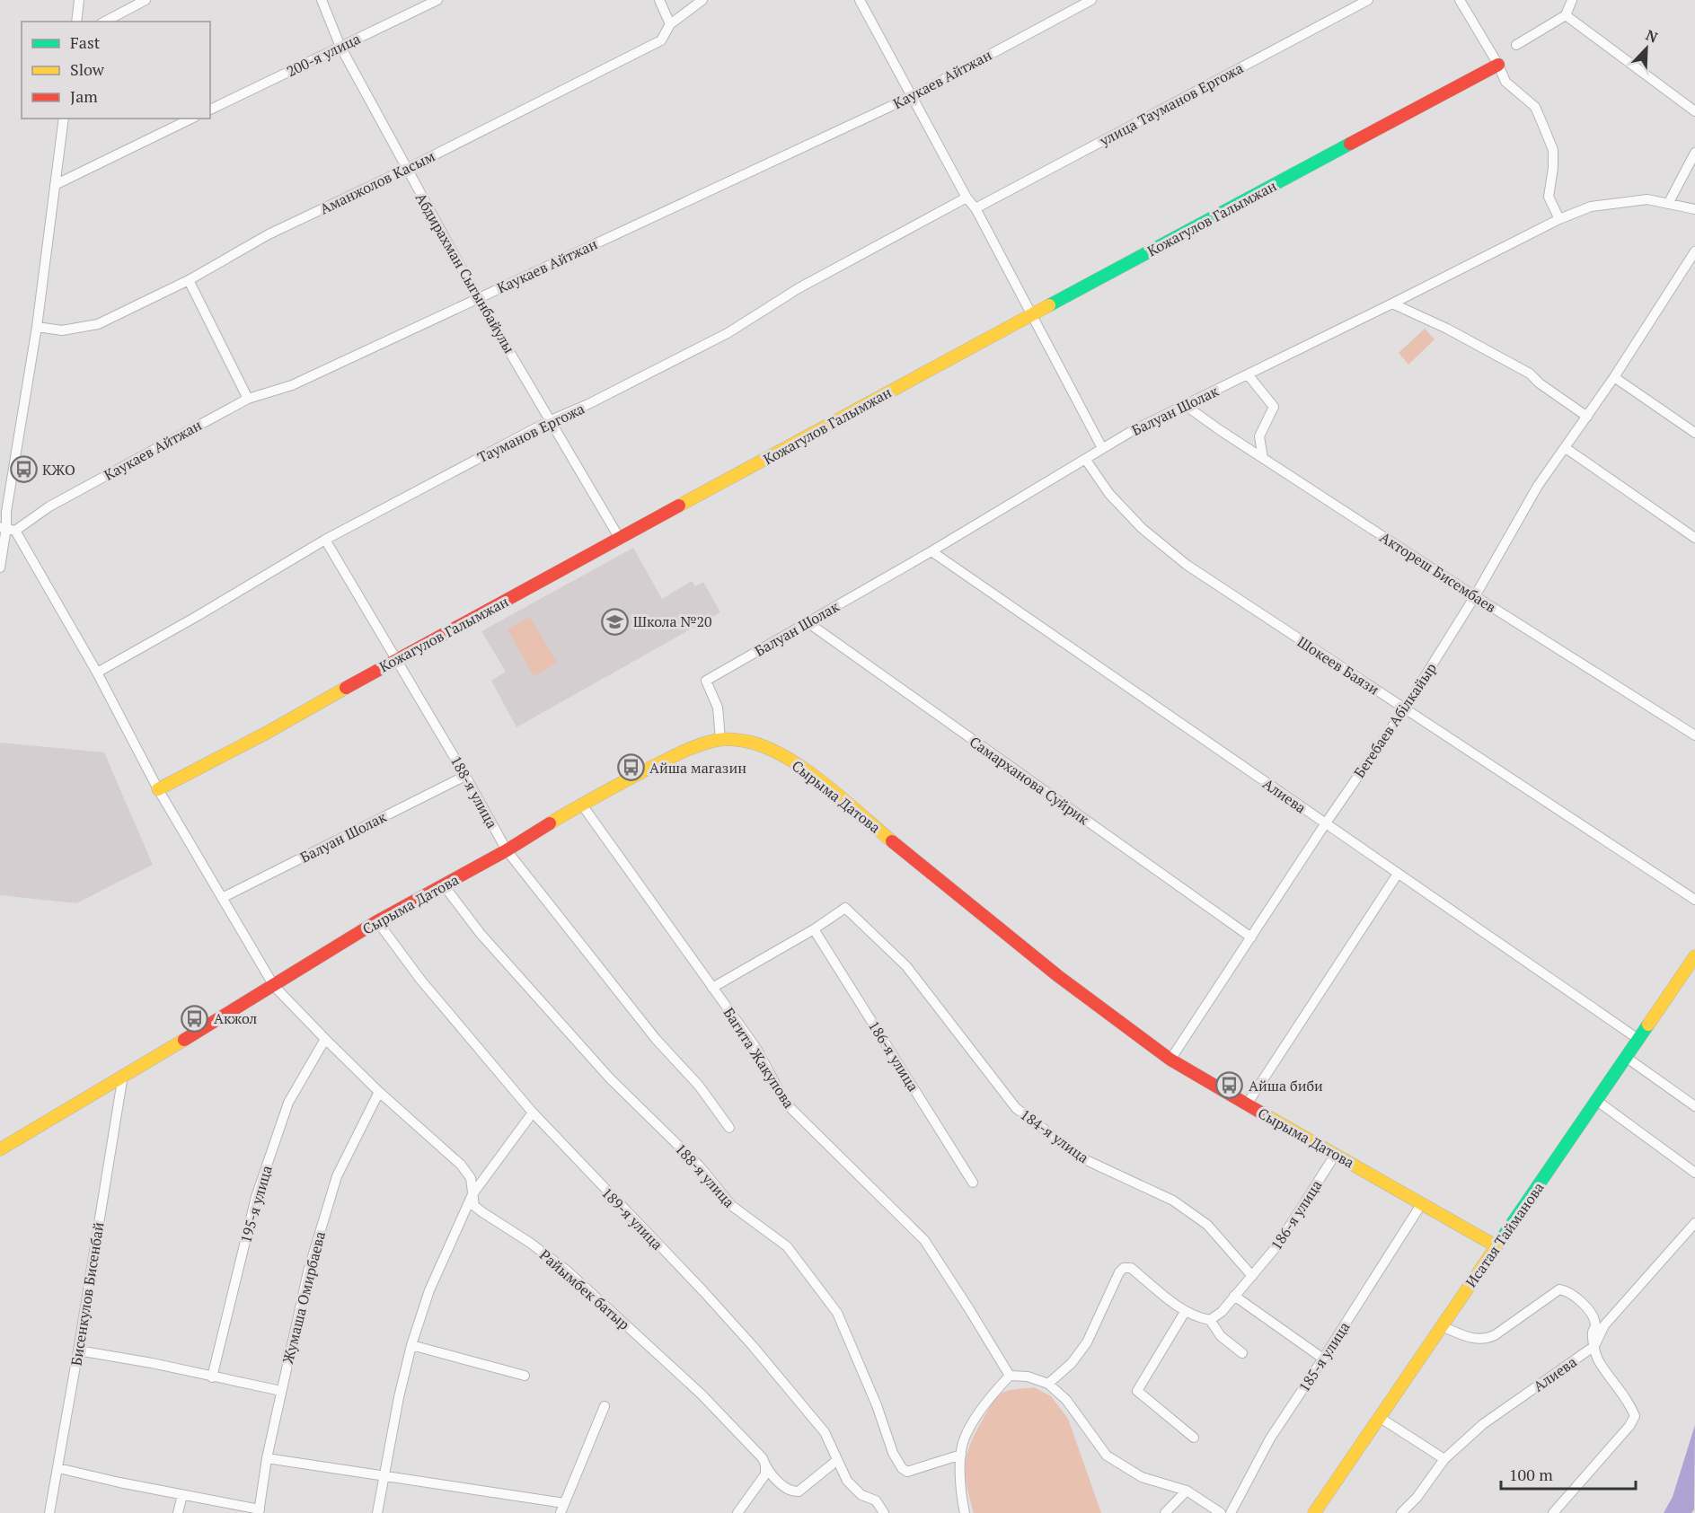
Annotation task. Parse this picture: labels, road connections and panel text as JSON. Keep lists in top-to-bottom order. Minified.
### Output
{"streets":{"street":["200-я улица","Каукаев Айтжан","улица Тауманов Ергожа","Аманжолов Касым","Кожагулов Галымжан","Абдирахман Сыгынбайулы","Балуан Шолак","Тауманов Ергожа","Актореш Бисембаев","Шокеев Баязи","Бегебаев Абілкайыр","Самарханова Суйрик","188-я улица","Алиева","Сырыма Датова","186-я улица","Багита Жакупова","184-я улица","195-я улица","189-я улица","Исатая Тайманова","Райымбек батыр","Бисенкулов Бисенбай","Жумаша Омирбаева","185-я улица"]},"crossings":[["200-я улица","Абдирахман Сыгынбайулы"],["Каукаев Айтжан","Абдирахман Сыгынбайулы"],["Каукаев Айтжан","Райымбек батыр"],["Аманжолов Касым","Абдирахман Сыгынбайулы"],["Кожагулов Галымжан","Абдирахман Сыгынбайулы"],["Кожагулов Галымжан","188-я улица"],["Кожагулов Галымжан","Райымбек батыр"],["Абдирахман Сыгынбайулы","Тауманов Ергожа"],["Балуан Шолак","Актореш Бисембаев"],["Балуан Шолак","Шокеев Баязи"],["Балуан Шолак","Самарханова Суйрик"],["Балуан Шолак","188-я улица"],["Балуан Шолак","Алиева"],["Балуан Шолак","Сырыма Датова"],["Балуан Шолак","Райымбек батыр"],["Тауманов Ергожа","188-я улица"],["Тауманов Ергожа","Райымбек батыр"],["Актореш Бисембаев","Бегебаев Абілкайыр"],["Шокеев Баязи","Бегебаев Абілкайыр"],["Бегебаев Абілкайыр","Самарханова Суйрик"],["Бегебаев Абілкайыр","Алиева"],["Бегебаев Абілкайыр","Сырыма Датова"],["188-я улица","Сырыма Датова"],["Алиева","Исатая Тайманова"],["Сырыма Датова","186-я улица"],["Сырыма Датова","Багита Жакупова"],["Сырыма Датова","189-я улица"],["Сырыма Датова","Исатая Тайманова"],["Сырыма Датова","Райымбек батыр"],["Сырыма Датова","Бисенкулов Бисенбай"],["Сырыма Датова","185-я улица"],["186-я улица","184-я улица"],["195-я улица","Райымбек батыр"],["189-я улица","Райымбек батыр"],["Райымбек батыр","Жумаша Омирбаева"]],"places":{"bus stop":["КЖО","Айша магазин","Акжол","Айша биби"],"school or university":["Школа №20"]},"legend":["Fast","Slow","Jam"],"scale_bar":"100 m","north":"top right"}
